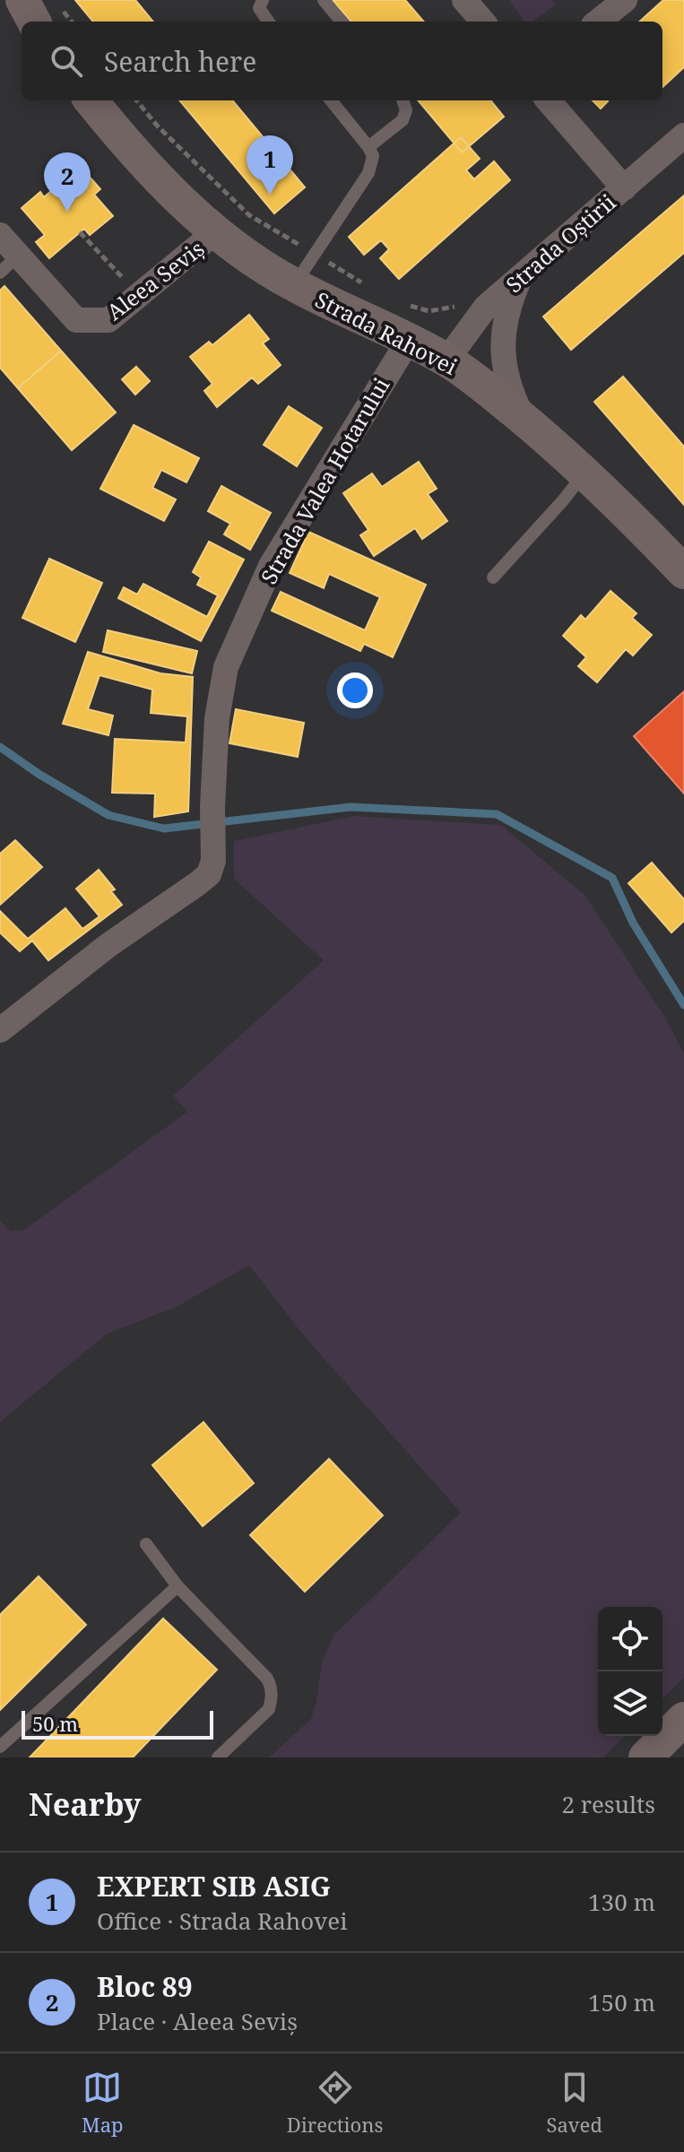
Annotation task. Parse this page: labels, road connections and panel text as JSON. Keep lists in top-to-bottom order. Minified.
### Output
{"streets":{"street":["Strada Oștirii","Aleea Seviș","Strada Rahovei","Strada Valea Hotarului"]},"crossings":[["Strada Oștirii","Strada Rahovei"],["Aleea Seviș","Strada Rahovei"],["Strada Rahovei","Strada Valea Hotarului"]],"scale_bar":"50 m","page":{"search":"Search here","pins":["1","2"],"scale":"50 m","heading":["Nearby","2 results"],"list":[{"mark":"1","name":"EXPERT SIB ASIG","note":"Office · Strada Rahovei","value":"130 m"},{"mark":"2","name":"Bloc 89","note":"Place · Aleea Seviș","value":"150 m"}],"nav":["Map","Directions","Saved"]}}
